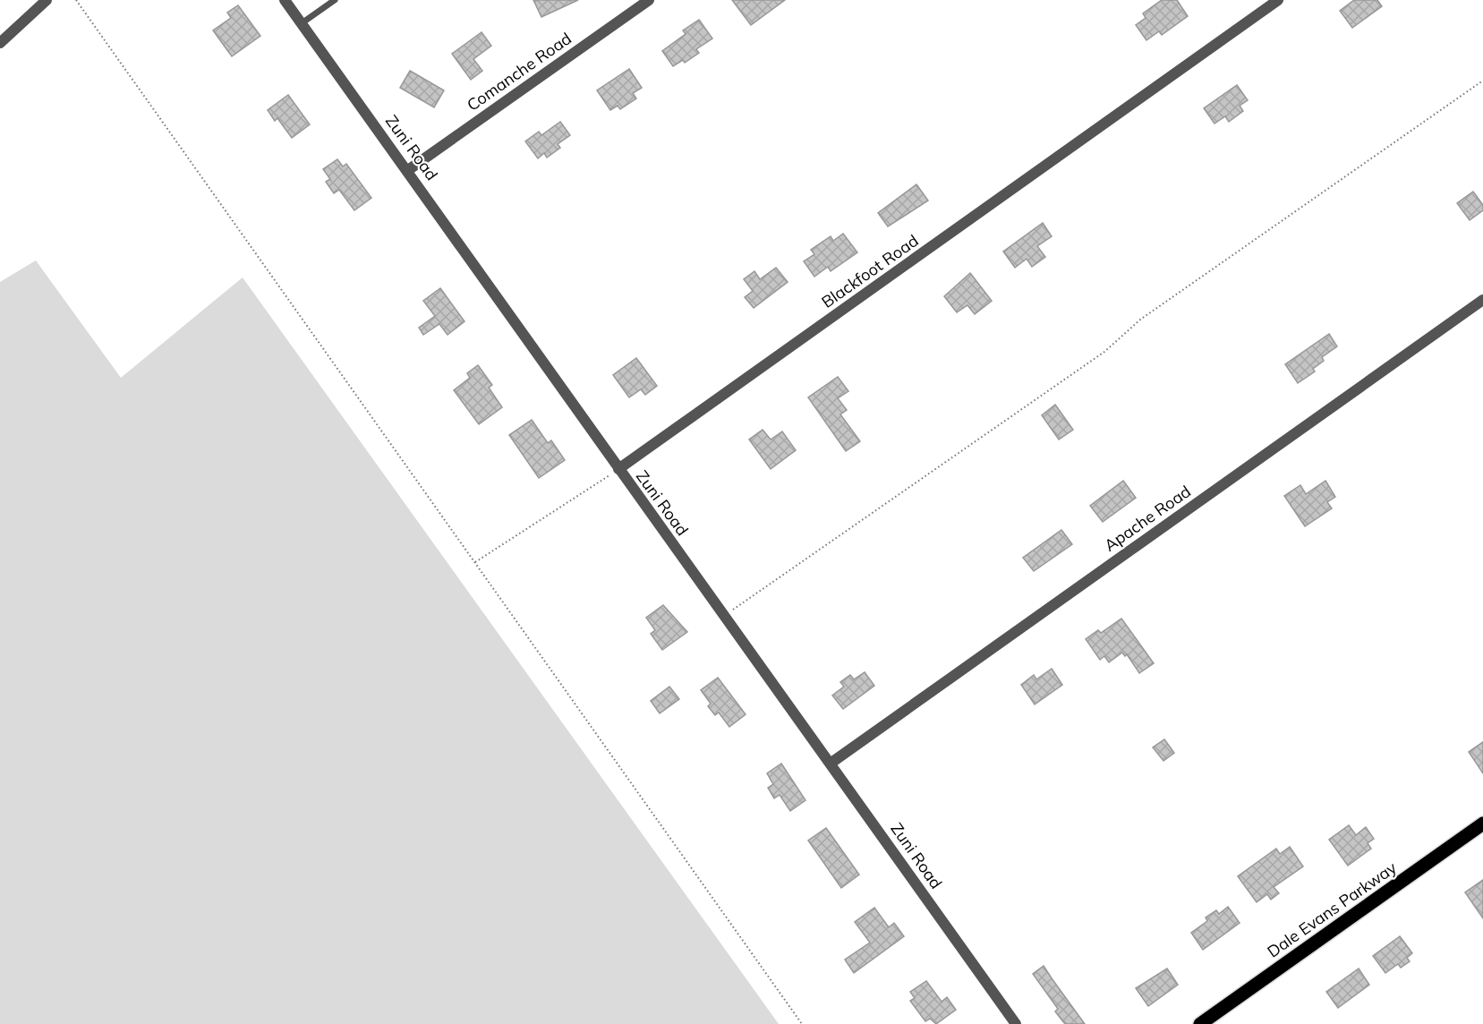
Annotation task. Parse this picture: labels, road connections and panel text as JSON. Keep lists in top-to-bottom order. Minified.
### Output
{"streets":{"main road":["Dale Evans Parkway"],"street":["Comanche Road","Zuni Road","Blackfoot Road","Apache Road"]},"crossings":[["Comanche Road","Zuni Road"],["Zuni Road","Blackfoot Road"],["Zuni Road","Apache Road"]]}
